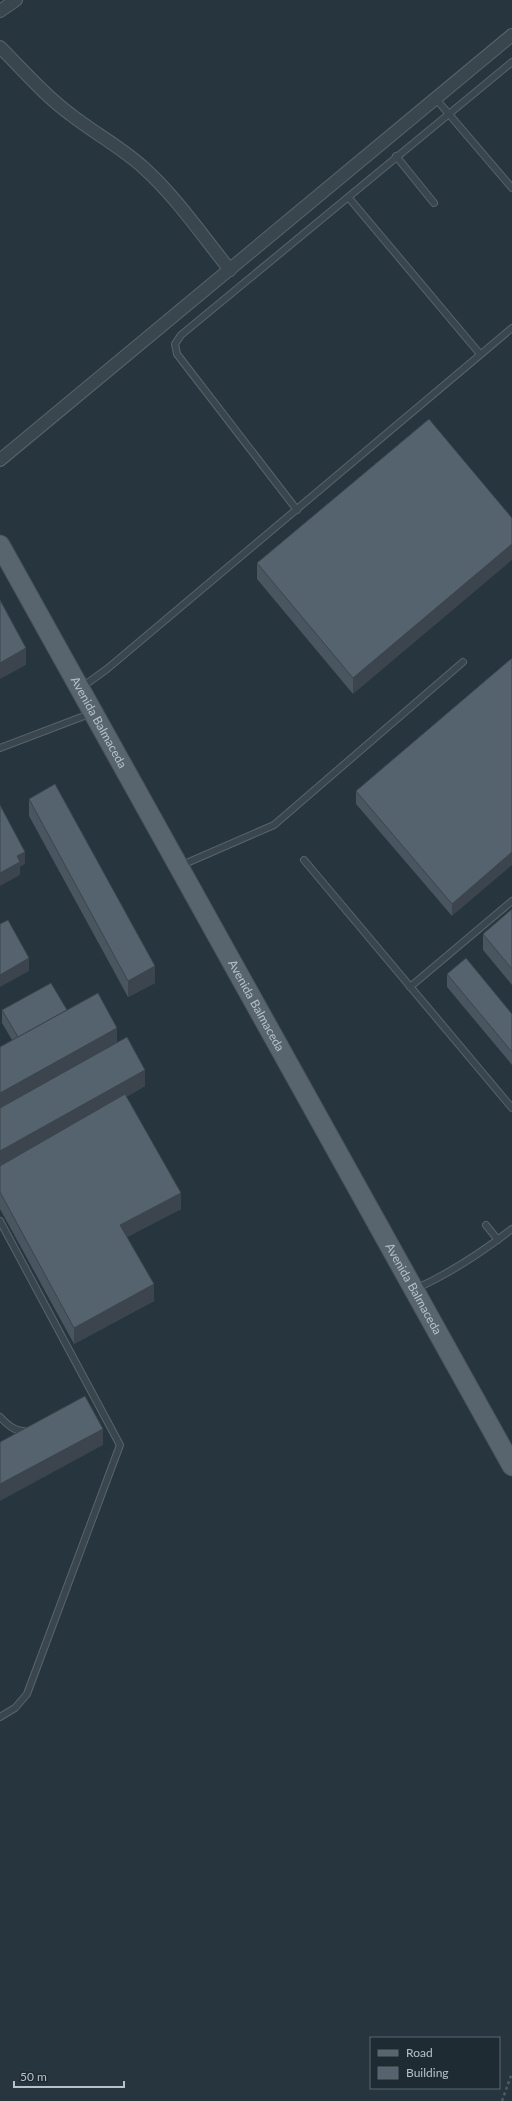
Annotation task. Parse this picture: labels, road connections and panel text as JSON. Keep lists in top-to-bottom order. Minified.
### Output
{"streets":{"main road":["Avenida Balmaceda"]},"legend":["Road","Building"],"scale_bar":"50 m"}
